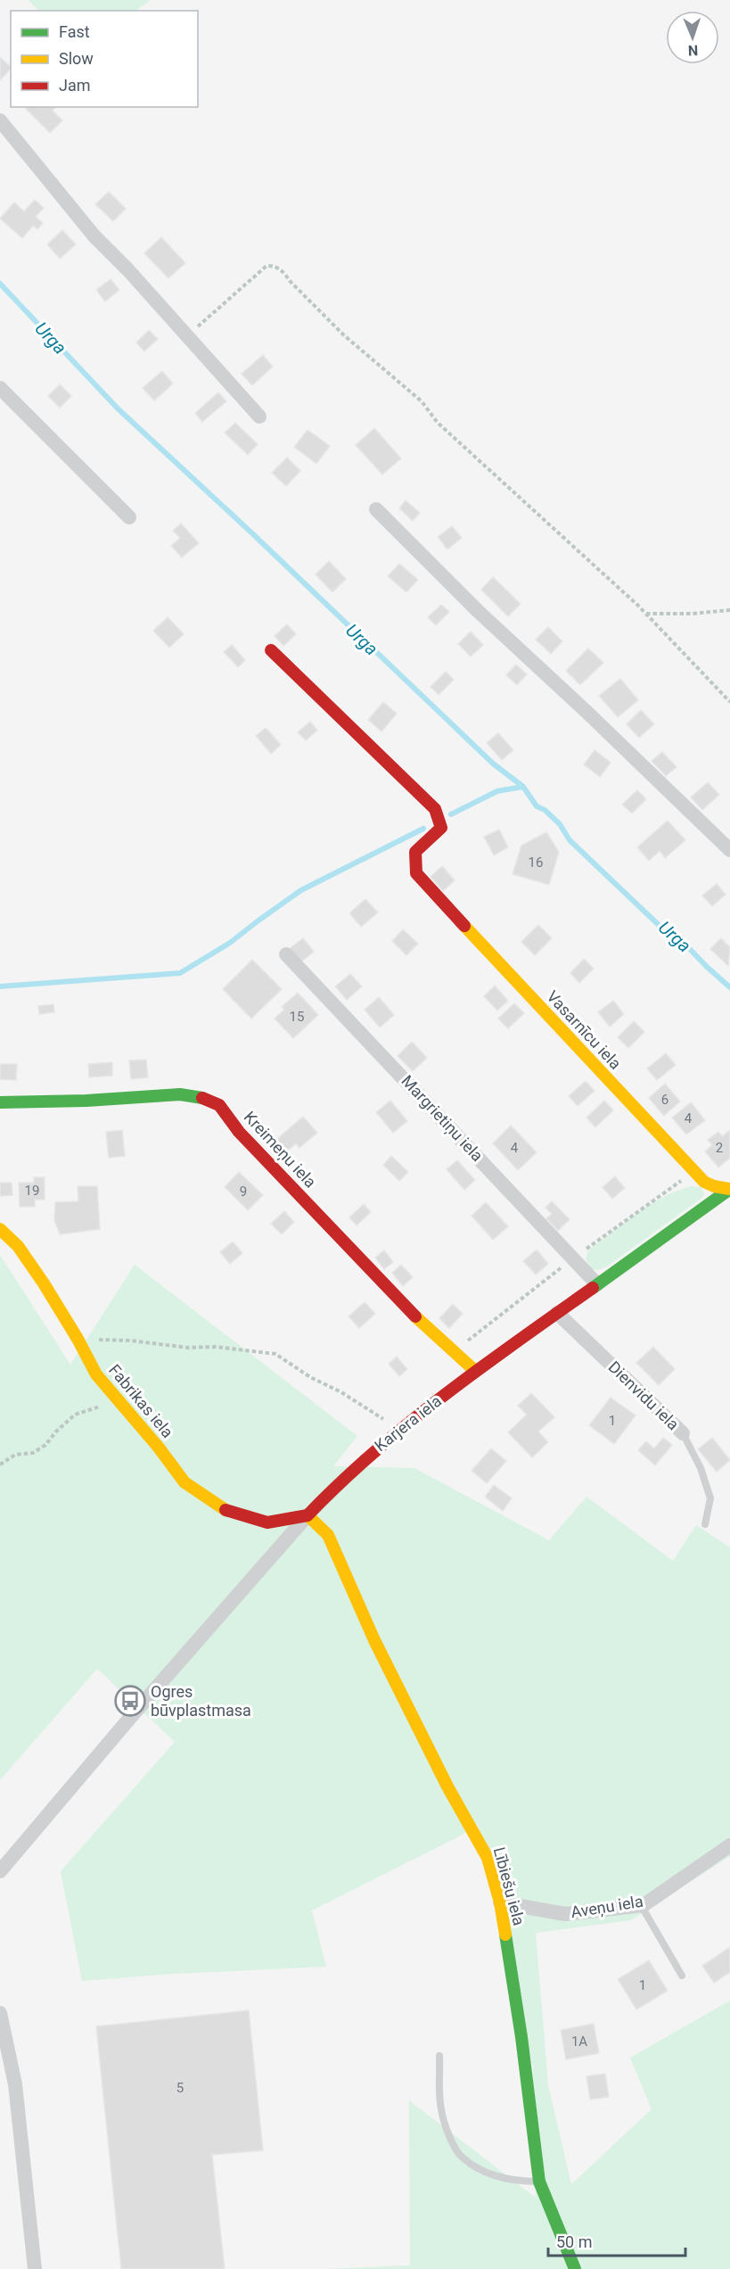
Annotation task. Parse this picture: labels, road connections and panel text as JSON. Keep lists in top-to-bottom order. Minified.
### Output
{"streets":{"street":["Vasarnīcu iela","Margrietiņu iela","Kreimeņu iela","Dienvidu iela","Fabrikas iela","Karjera iela","Lībiešu iela","Aveņu iela"]},"crossings":[["Vasarnīcu iela","Karjera iela"],["Margrietiņu iela","Karjera iela"],["Kreimeņu iela","Karjera iela"],["Dienvidu iela","Karjera iela"],["Fabrikas iela","Karjera iela"],["Fabrikas iela","Lībiešu iela"],["Karjera iela","Lībiešu iela"],["Lībiešu iela","Aveņu iela"]],"water":["Urga"],"places":{"bus stop":["Ogres būvplastmasa"]},"house_numbers":["16","15","6","4","4","2","19","9","1","1","1A","5"],"legend":["Fast","Slow","Jam"],"scale_bar":"50 m","north":"bottom"}
